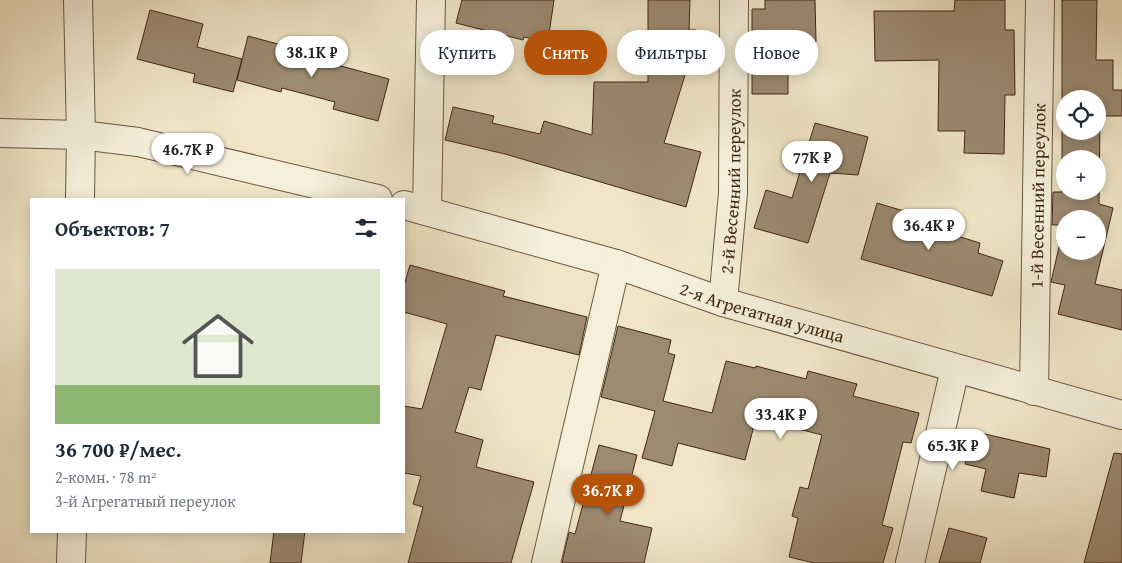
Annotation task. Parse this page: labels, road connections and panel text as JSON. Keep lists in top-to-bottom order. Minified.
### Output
{"streets":{"street":["2-й Весенний переулок","1-й Весенний переулок","2-я Агрегатная улица"]},"crossings":[["2-й Весенний переулок","2-я Агрегатная улица"],["1-й Весенний переулок","2-я Агрегатная улица"]],"page":{"chip":["Купить","Снять","Фильтры","Новое"],"price":["38.1K ₽","46.7K ₽","77K ₽","36.4K ₽","33.4K ₽","65.3K ₽","36.7K ₽"],"map_buttons":["+","−"],"heading":"Объектов: 7","list":[{"name":"36 700 ₽/мес.","note":"2-комн. · 78 m² · 3-й Агрегатный переулок"}]}}
